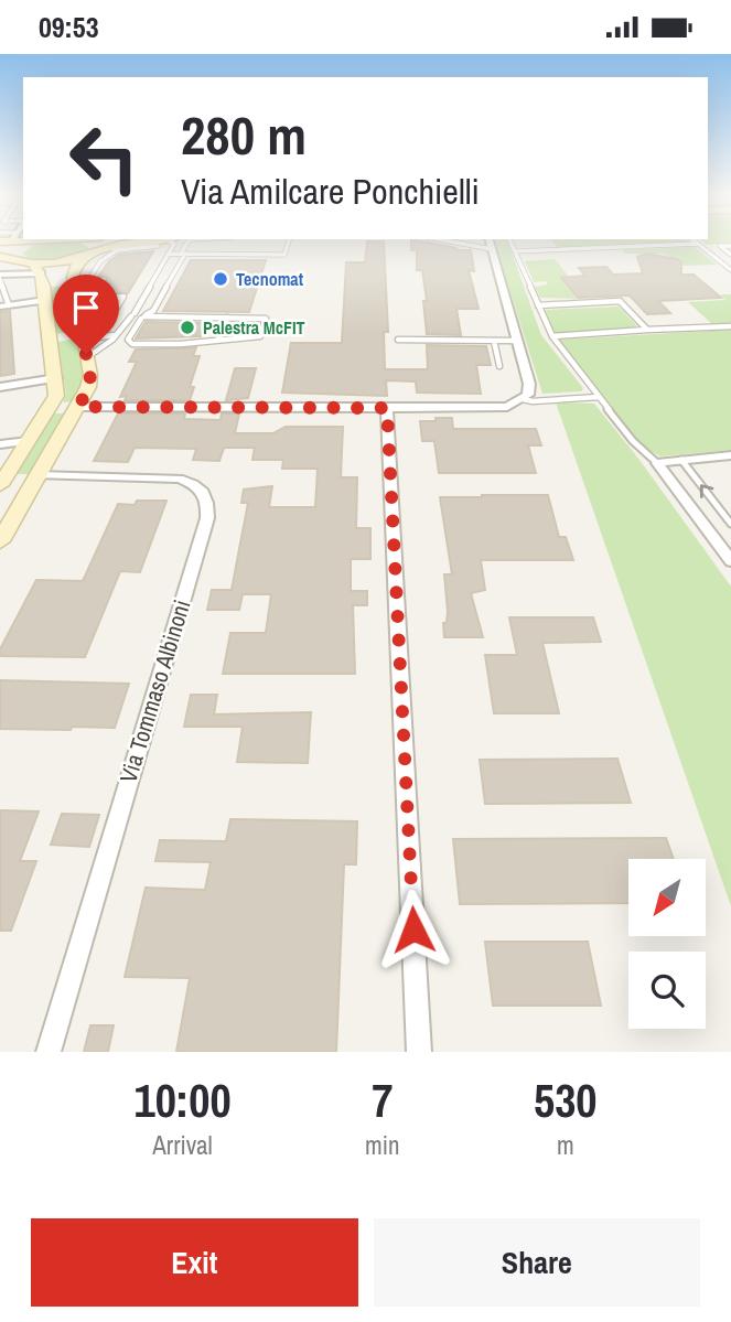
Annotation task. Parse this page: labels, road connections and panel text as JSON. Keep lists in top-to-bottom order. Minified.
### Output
{"streets":{"street":["Via Tommaso Albinoni"]},"places":["Tecnomat","Palestra McFIT"],"north":"bottom left","page":{"status":"09:53","turn":["280 m","Via Amilcare Ponchielli"],"eta":["10:00","Arrival","7","min","530","m"],"buttons":["Exit","Share"]}}
